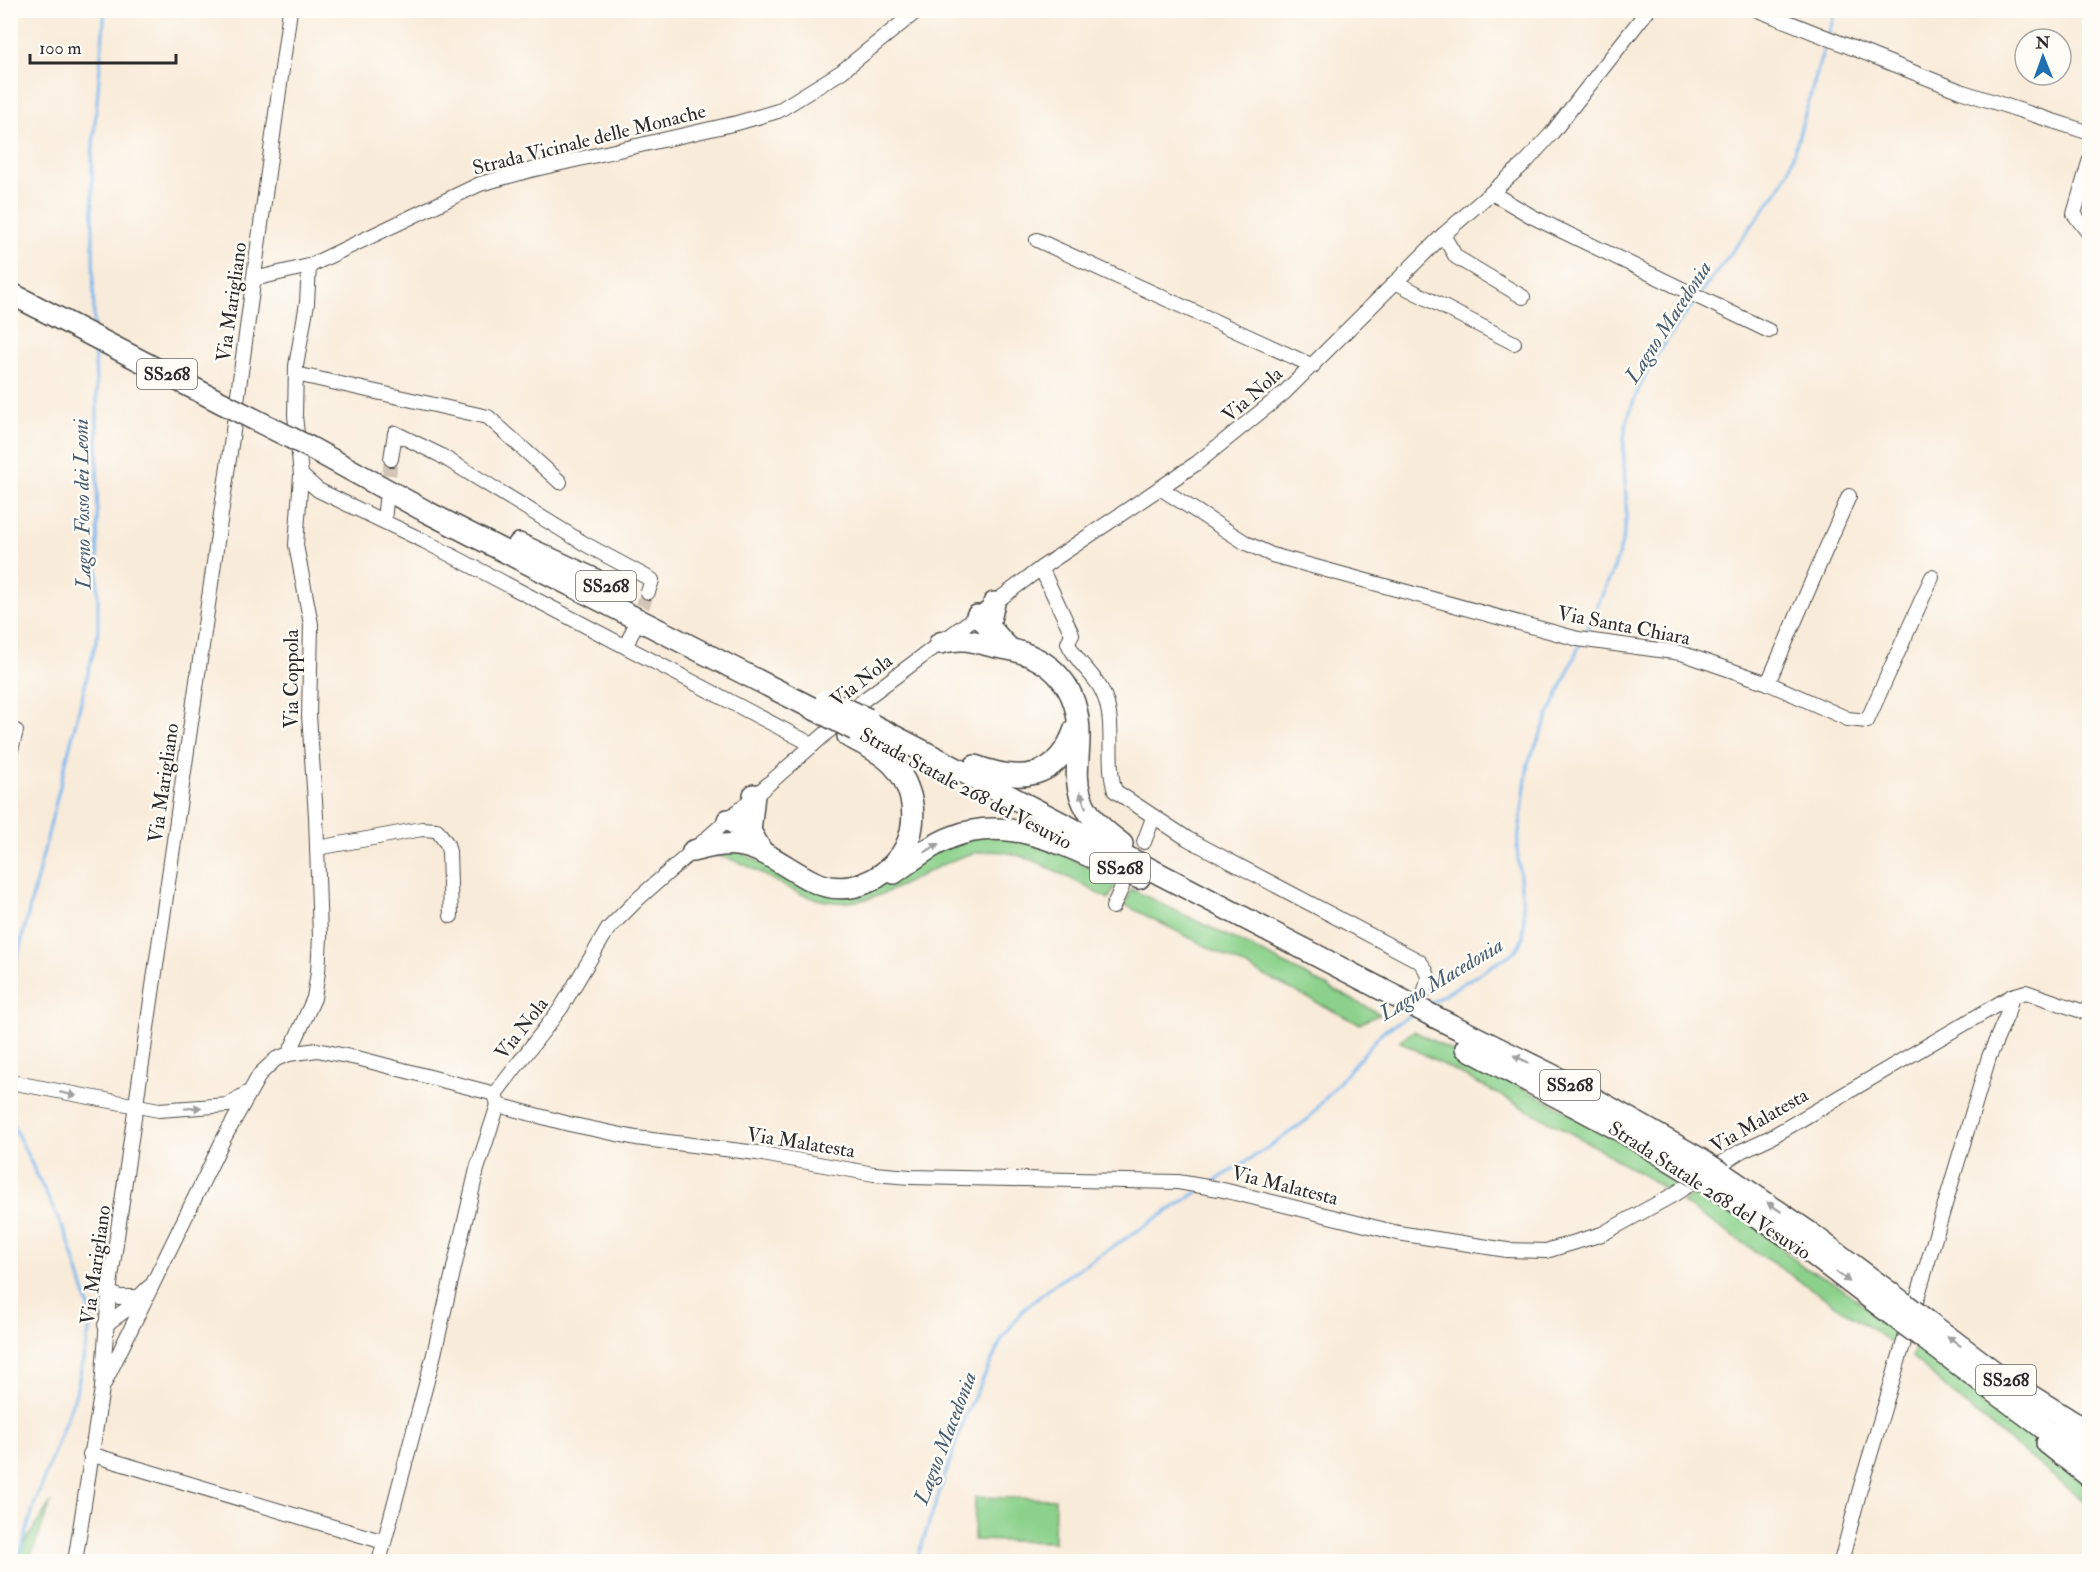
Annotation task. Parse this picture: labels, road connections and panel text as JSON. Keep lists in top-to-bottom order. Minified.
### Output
{"streets":{"highway":["SS268","Strada Statale 268 del Vesuvio"],"street":["Strada Vicinale delle Monache","Via Marigliano","Via Nola","Via Santa Chiara","Via Coppola","Via Malatesta"]},"crossings":[["Strada Vicinale delle Monache","Via Marigliano"],["Strada Vicinale delle Monache","Via Coppola"],["SS268","Via Nola"],["SS268","Strada Statale 268 del Vesuvio"],["Via Nola","Via Santa Chiara"],["Via Nola","Via Malatesta"]],"water":["Lagno Macedonia","Lagno Fosso dei Leoni"],"scale_bar":"100 m","north":"top"}
